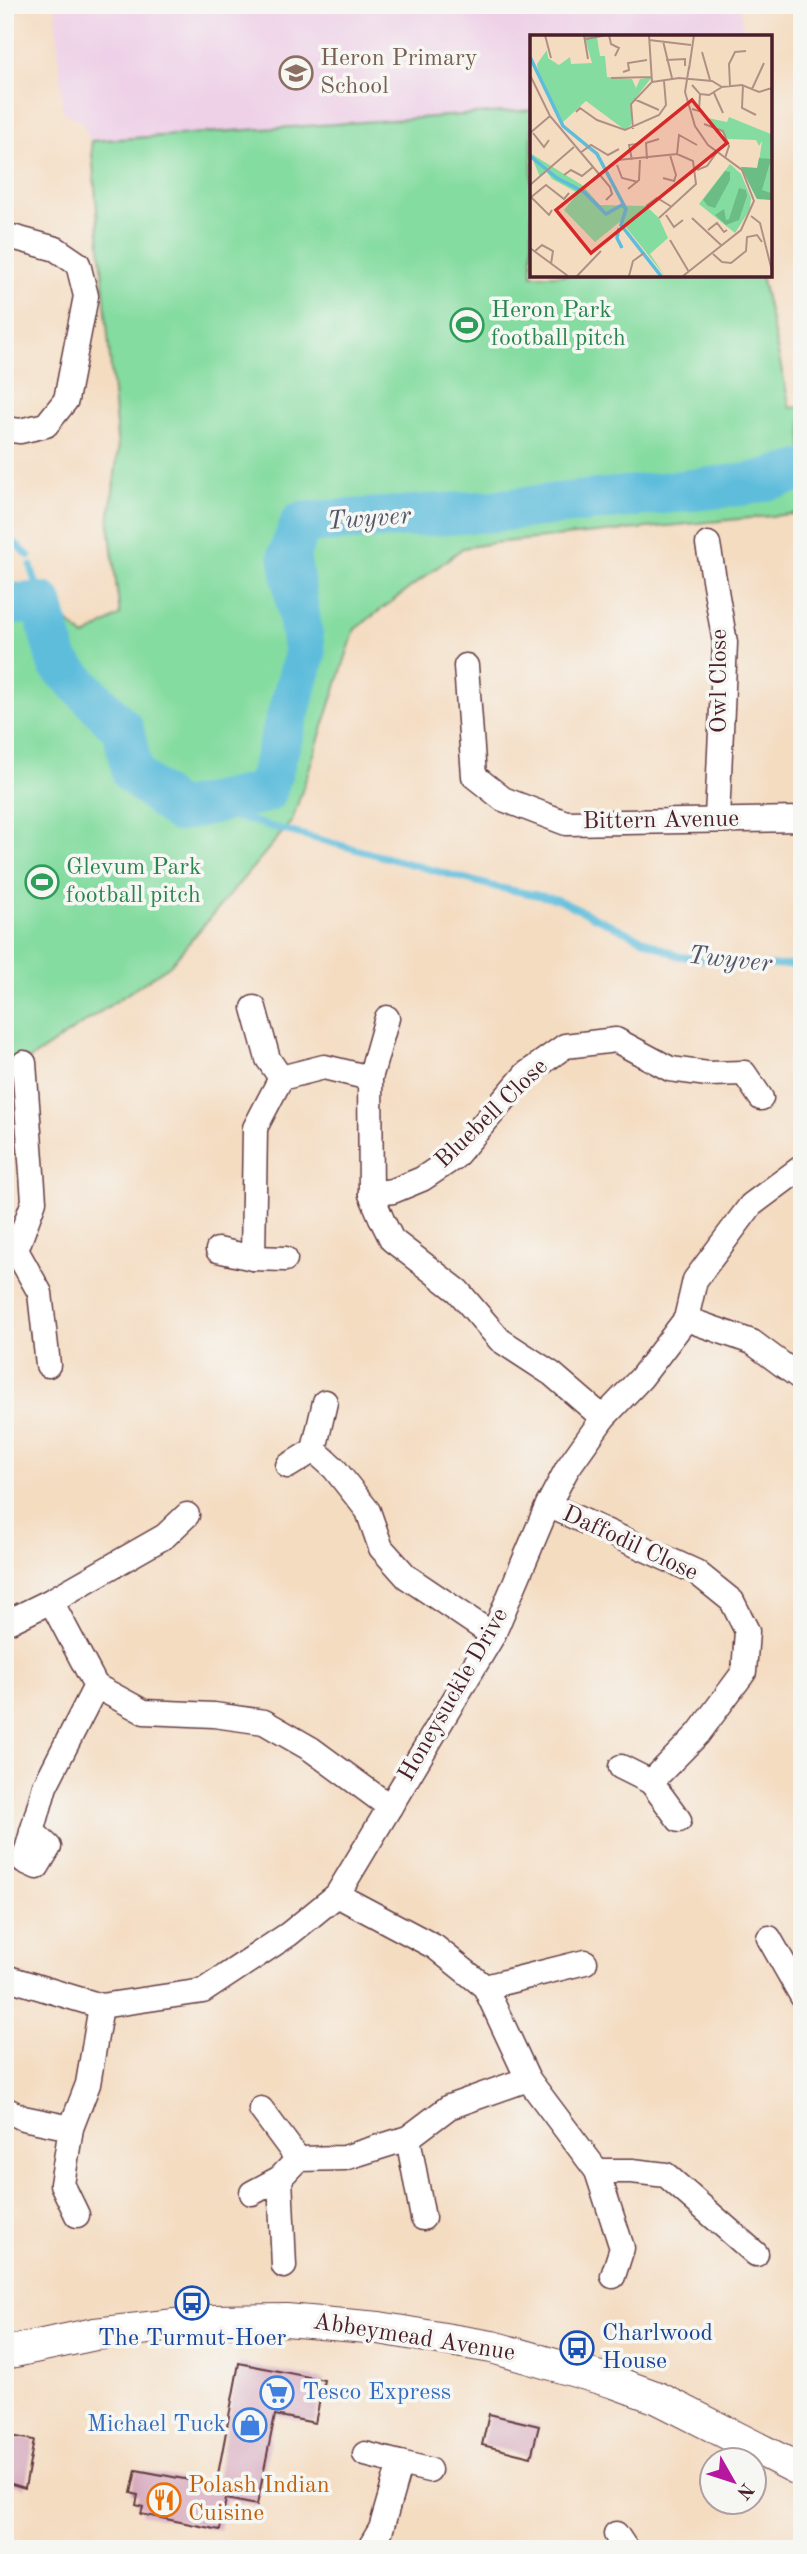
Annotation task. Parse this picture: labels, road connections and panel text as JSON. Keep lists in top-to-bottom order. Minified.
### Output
{"streets":{"street":["Owl Close","Bittern Avenue","Bluebell Close","Daffodil Close","Honeysuckle Drive","Abbeymead Avenue"]},"crossings":[["Owl Close","Bittern Avenue"],["Daffodil Close","Honeysuckle Drive"]],"water":["Twyver"],"places":{"school or university":["Heron Primary School"],"sports":["Heron Park football pitch","Glevum Park football pitch"],"bus stop":["The Turmut-Hoer","Charlwood House"],"supermarket":["Tesco Express"],"shop":["Michael Tuck"],"restaurant":["Polash Indian Cuisine"]},"north":"bottom right"}
